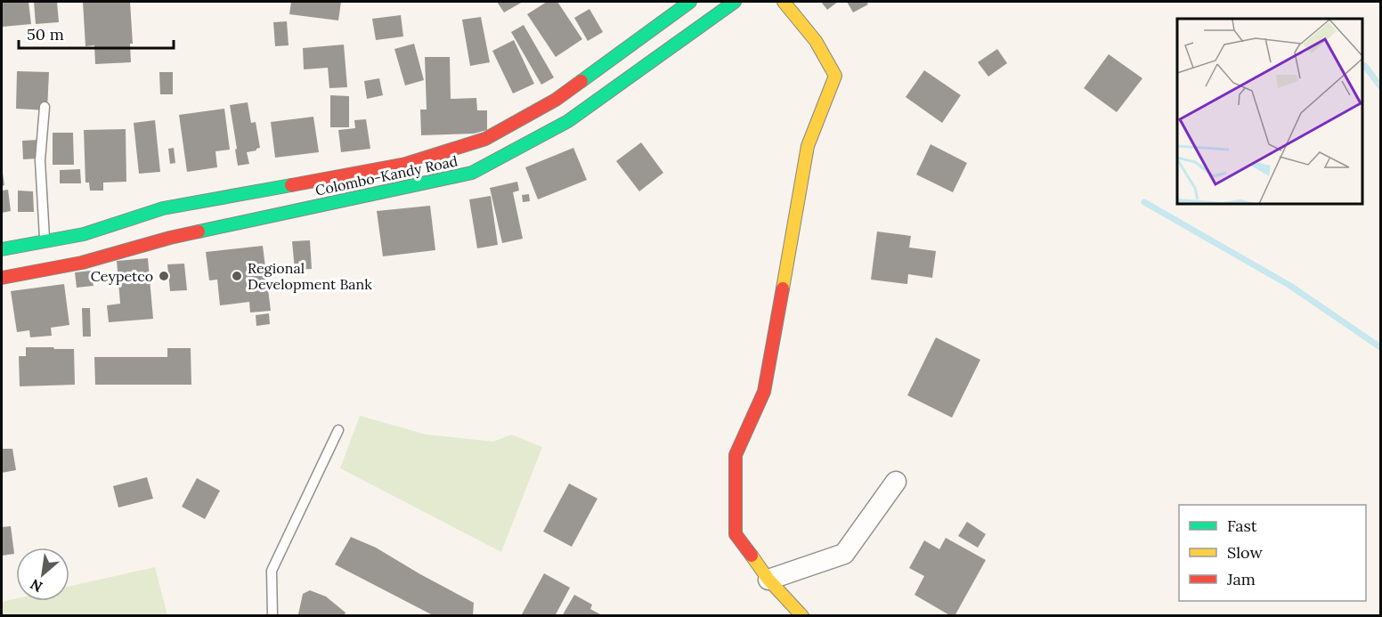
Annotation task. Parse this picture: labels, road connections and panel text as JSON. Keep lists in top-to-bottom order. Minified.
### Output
{"streets":{"main road":["Colombo-Kandy Road"]},"places":["Ceypetco","Regional Development Bank"],"legend":["Fast","Slow","Jam"],"scale_bar":"50 m","north":"bottom left"}
